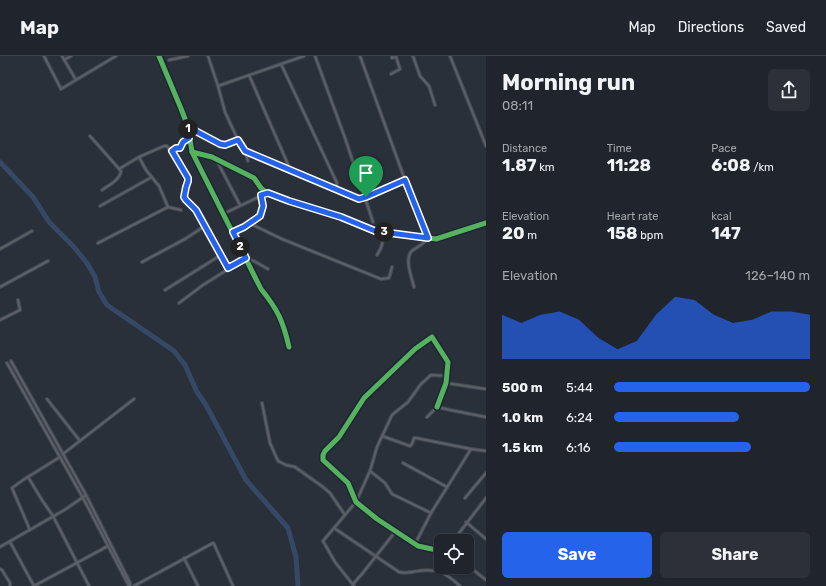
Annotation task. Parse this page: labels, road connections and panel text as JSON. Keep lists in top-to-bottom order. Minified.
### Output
{"page":{"header":"Map","nav":["Map","Directions","Saved"],"heading":["Morning run","08:11"],"pins":["1","3","2"],"stats":[["Distance","1.87 km"],["Time","11:28"],["Pace","6:08 /km"],["Elevation","20 m"],["Heart rate","158 bpm"],["kcal","147"]],"chart":["Elevation","126–140 m"],"list":[{"name":"500 m","note":"5:44"},{"name":"1.0 km","note":"6:24"},{"name":"1.5 km","note":"6:16"}],"buttons":["Save","Share"]}}
